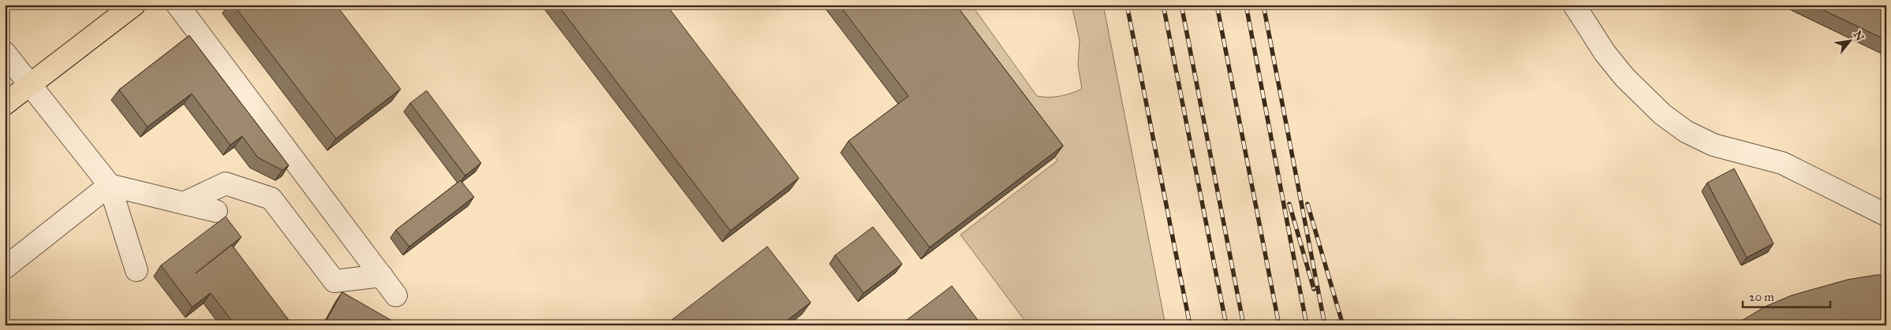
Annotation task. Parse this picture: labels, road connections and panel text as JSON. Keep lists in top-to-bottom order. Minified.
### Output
{"scale_bar":"20 m","north":"top right"}
